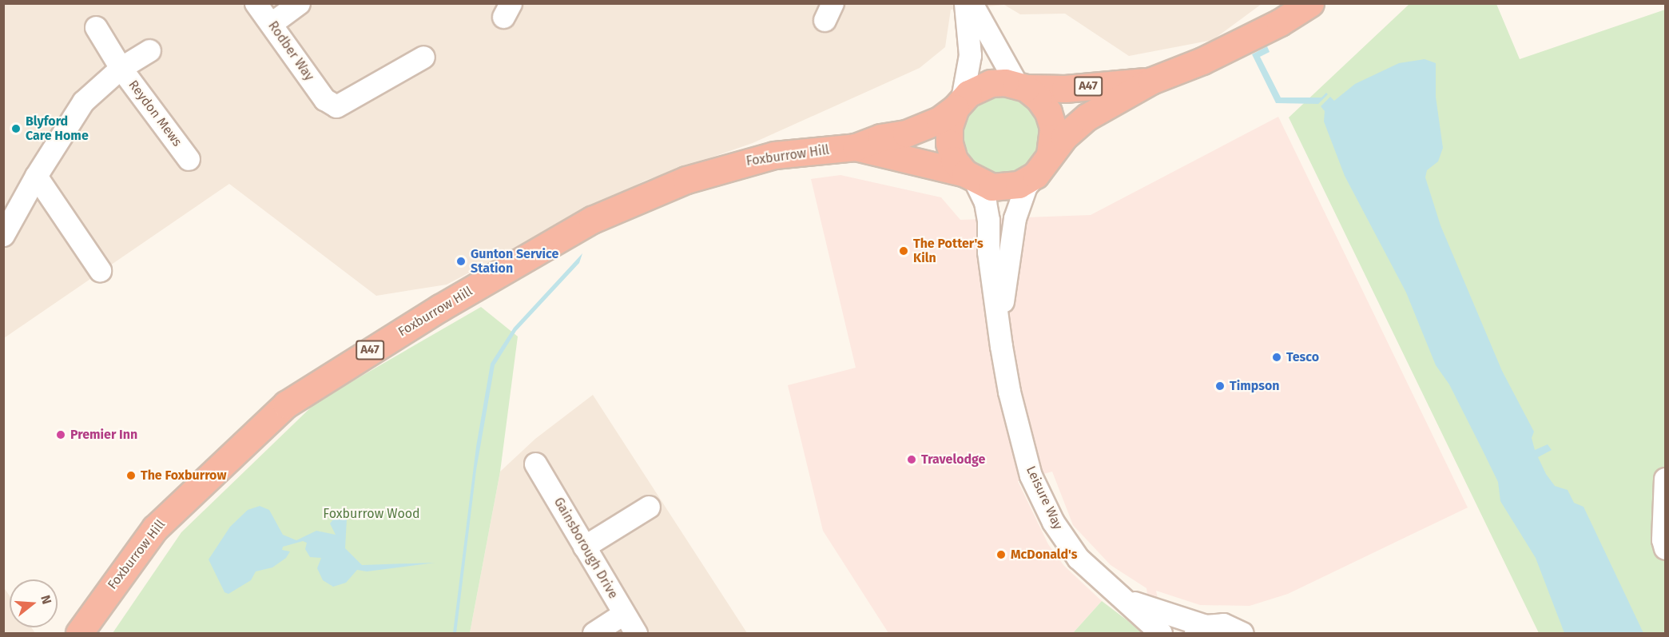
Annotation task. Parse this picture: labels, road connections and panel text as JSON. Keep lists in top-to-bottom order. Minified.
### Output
{"streets":{"highway":["A47","Foxburrow Hill"],"street":["Rodber Way","Reydon Mews","Leisure Way","Gainsborough Drive"]},"crossings":[["A47","Foxburrow Hill"],["A47","Leisure Way"],["Foxburrow Hill","Leisure Way"]],"parks":["Foxburrow Wood"],"places":["Blyford Care Home","The Potter's Kiln","Gunton Service Station","Tesco","Timpson","Premier Inn","Travelodge","The Foxburrow","McDonald's"],"north":"right"}
